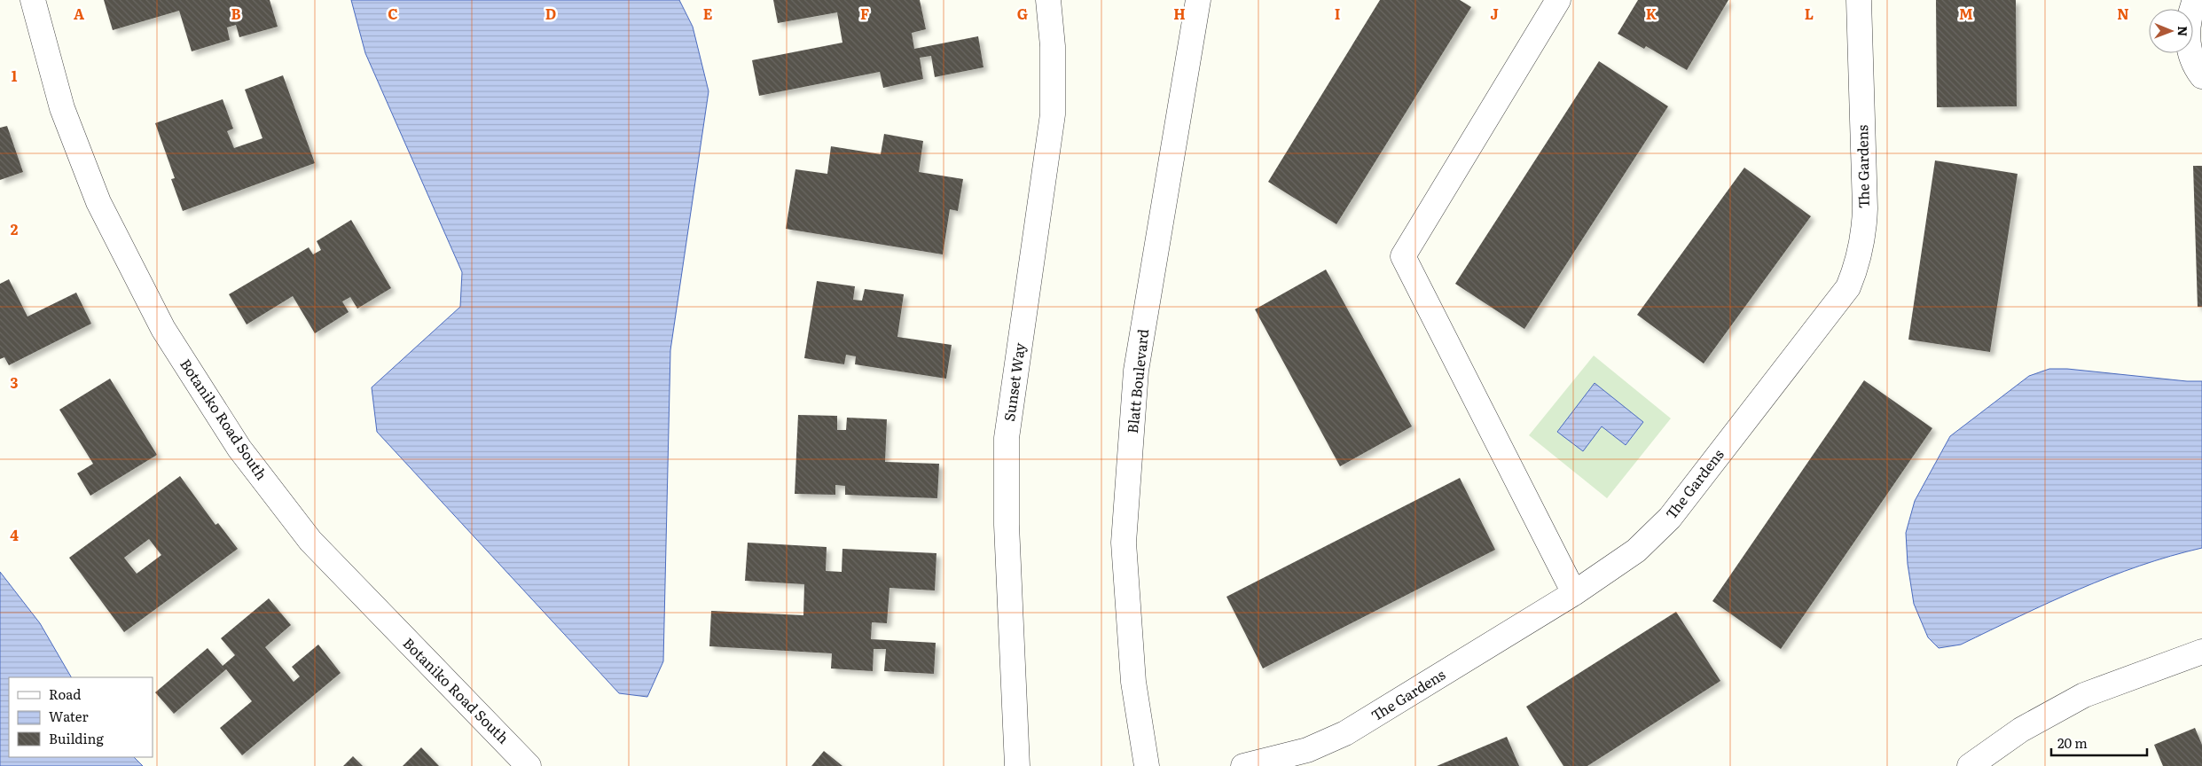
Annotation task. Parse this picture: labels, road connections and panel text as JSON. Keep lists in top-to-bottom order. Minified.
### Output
{"streets":{"street":["The Gardens","Blatt Boulevard","Sunset Way","Botaniko Road South"]},"legend":["Road","Water","Building"],"scale_bar":"20 m","north":"right","grid":{"columns":["A","B","C","D","E","F","G","H","I","J","K","L","M","N"],"rows":["1","2","3","4"]}}
